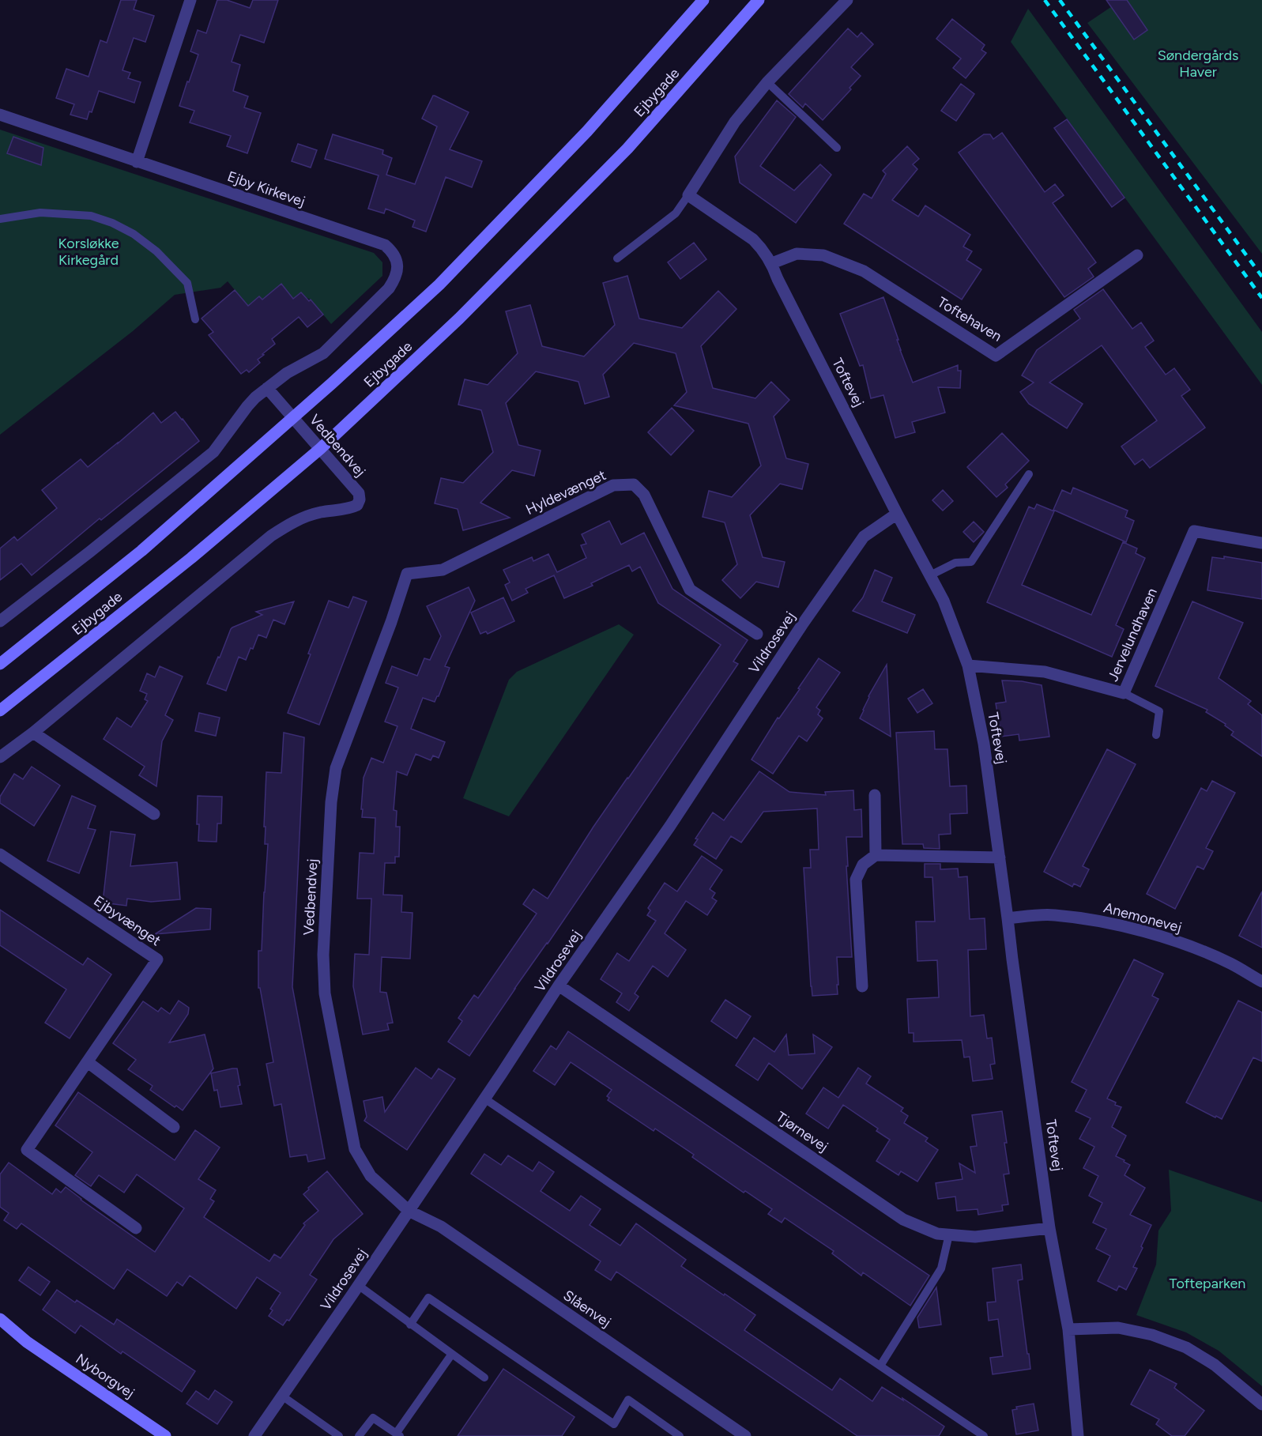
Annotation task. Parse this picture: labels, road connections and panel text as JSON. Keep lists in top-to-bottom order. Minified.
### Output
{"streets":{"main road":["Ejbygade","Nyborgvej"],"street":["Ejby Kirkevej","Toftehaven","Toftevej","Vedbendvej","Hyldevænget","Jervelundhaven","Vildrosevej","Anemonevej","Ejbyvænget","Tjørnevej","Slåenvej"]},"crossings":[["Ejbygade","Vedbendvej"],["Toftehaven","Toftevej"],["Toftevej","Jervelundhaven"],["Toftevej","Vildrosevej"],["Toftevej","Anemonevej"],["Toftevej","Tjørnevej"],["Vedbendvej","Hyldevænget"],["Vedbendvej","Vildrosevej"],["Vedbendvej","Slåenvej"],["Vildrosevej","Tjørnevej"],["Vildrosevej","Slåenvej"]],"parks":["Søndergårds Haver","Korsløkke Kirkegård","Tofteparken"]}
